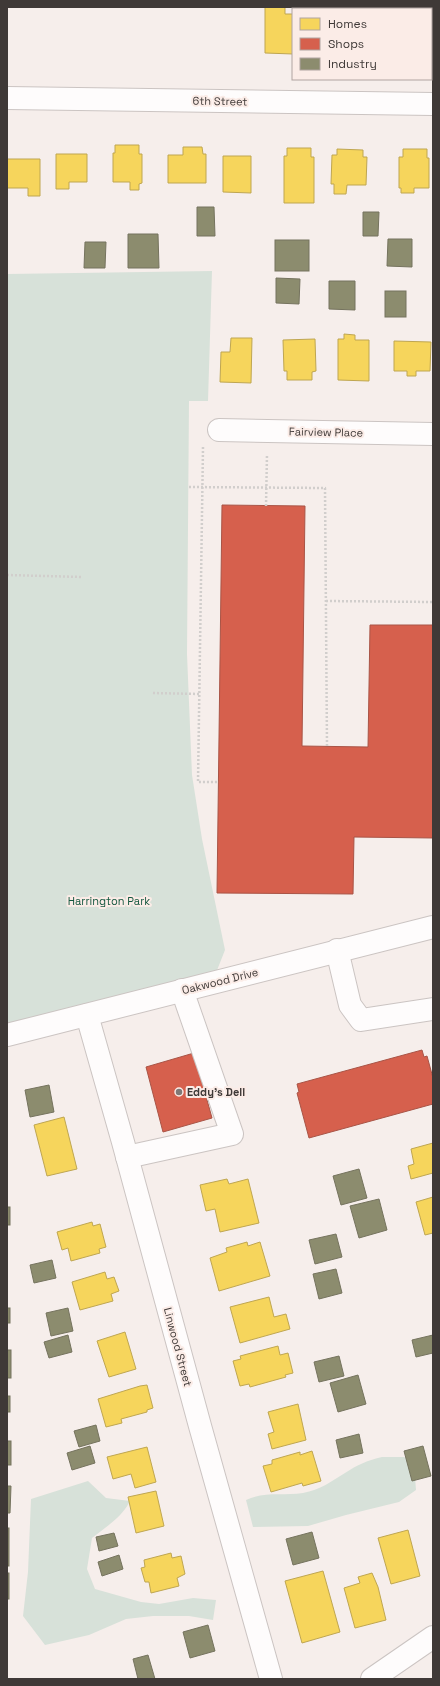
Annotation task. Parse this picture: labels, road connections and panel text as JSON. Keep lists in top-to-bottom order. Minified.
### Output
{"streets":{"street":["6th Street","Fairview Place","Oakwood Drive","Linwood Street"]},"crossings":[["Oakwood Drive","Linwood Street"]],"parks":["Harrington Park"],"places":["Eddy's Deli"],"legend":["Homes","Shops","Industry"]}
